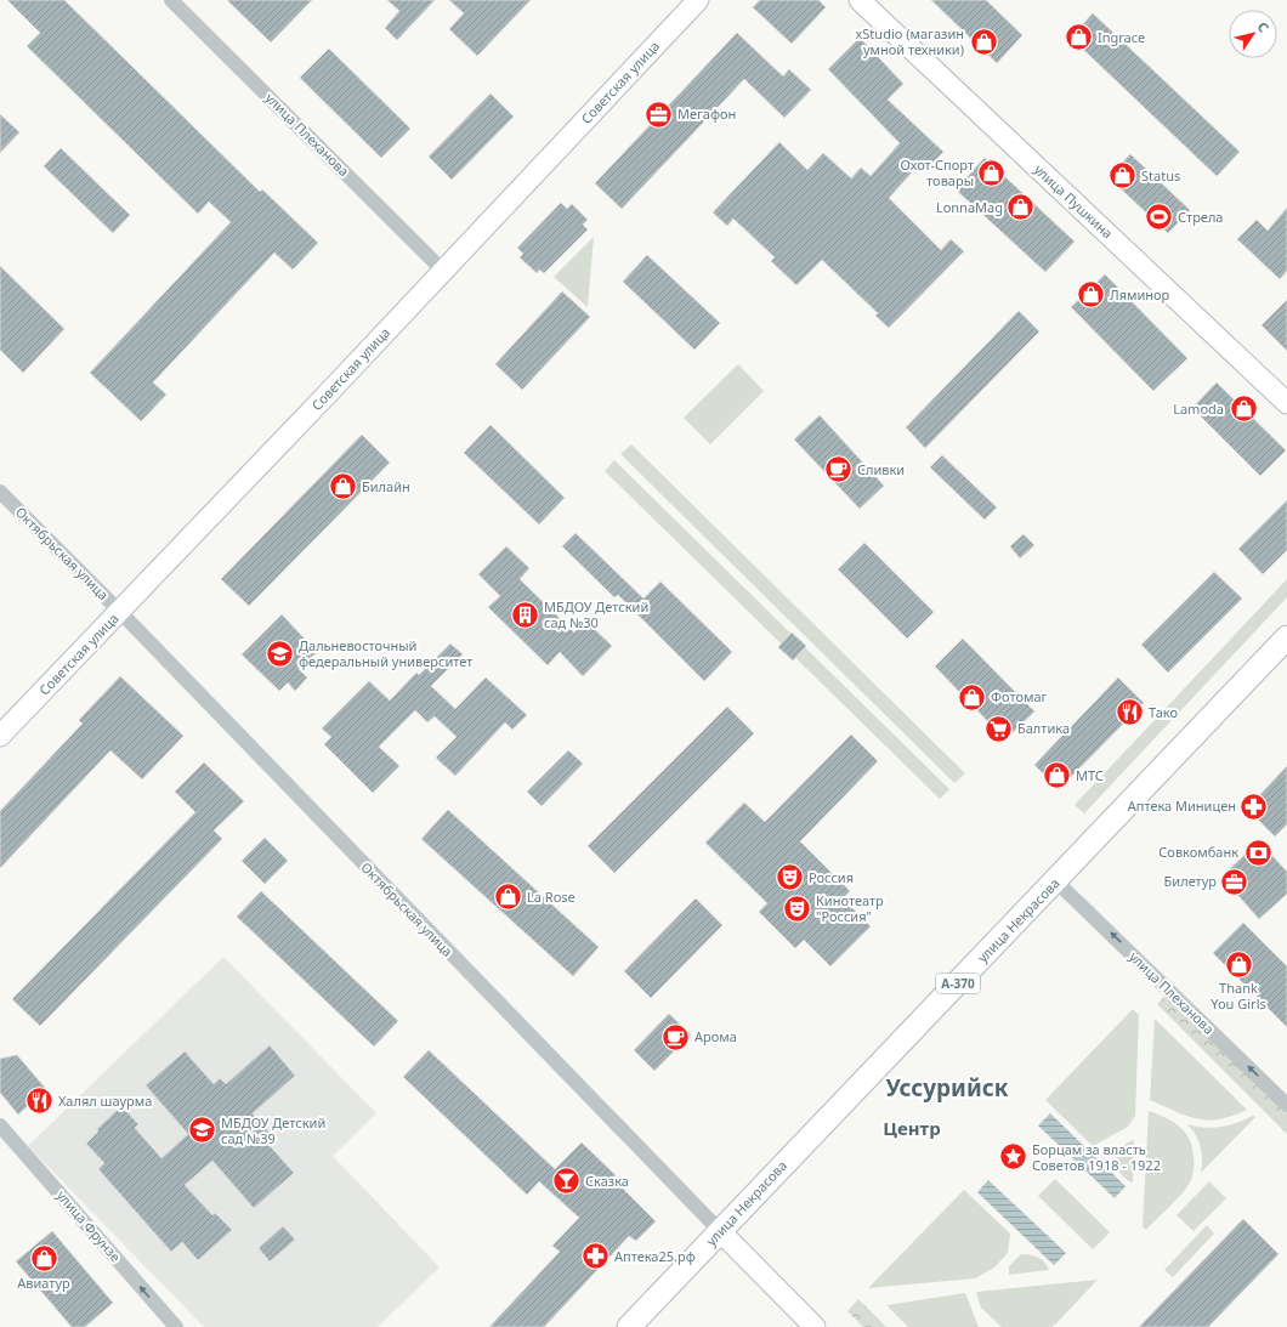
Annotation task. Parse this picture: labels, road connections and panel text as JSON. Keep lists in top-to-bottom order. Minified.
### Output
{"streets":{"main road":["Советская улица","улица Пушкина","Октябрьская улица","улица Некрасова","А-370"],"street":["улица Плеханова","улица Фрунзе"]},"crossings":[["Советская улица","улица Плеханова"],["Советская улица","Октябрьская улица"],["улица Плеханова","улица Некрасова"],["Октябрьская улица","улица Некрасова"]],"one_way":["улица Плеханова","улица Фрунзе"],"districts":["Уссурийск","Центр"],"places":{"shop":["Ingrace","xStudio (магазин умной техники)","Охот-Спорт товары","Status","LonnaMag","Ляминор","Lamoda","Билайн","Фотомаг","МТС","La Rose","Thank You Girls","Авиатур"],"office":["Мегафон","Билетур"],"sports":["Стрела"],"cafe":["Сливки","Арома"],"building":["МБДОУ Детский сад №30"],"school or university":["Дальневосточный федеральный университет","МБДОУ Детский сад №39"],"restaurant":["Тако","Халял шаурма"],"supermarket":["Балтика"],"pharmacy":["Аптека Миницен","Аптека25.рф"],"bank":["Совкомбанк"],"theatre":["Россия","Кинотеатр \"Россия\""],"place":["Борцам за власть Советов 1918 - 1922"],"bar":["Сказка"]},"north":"top right"}
